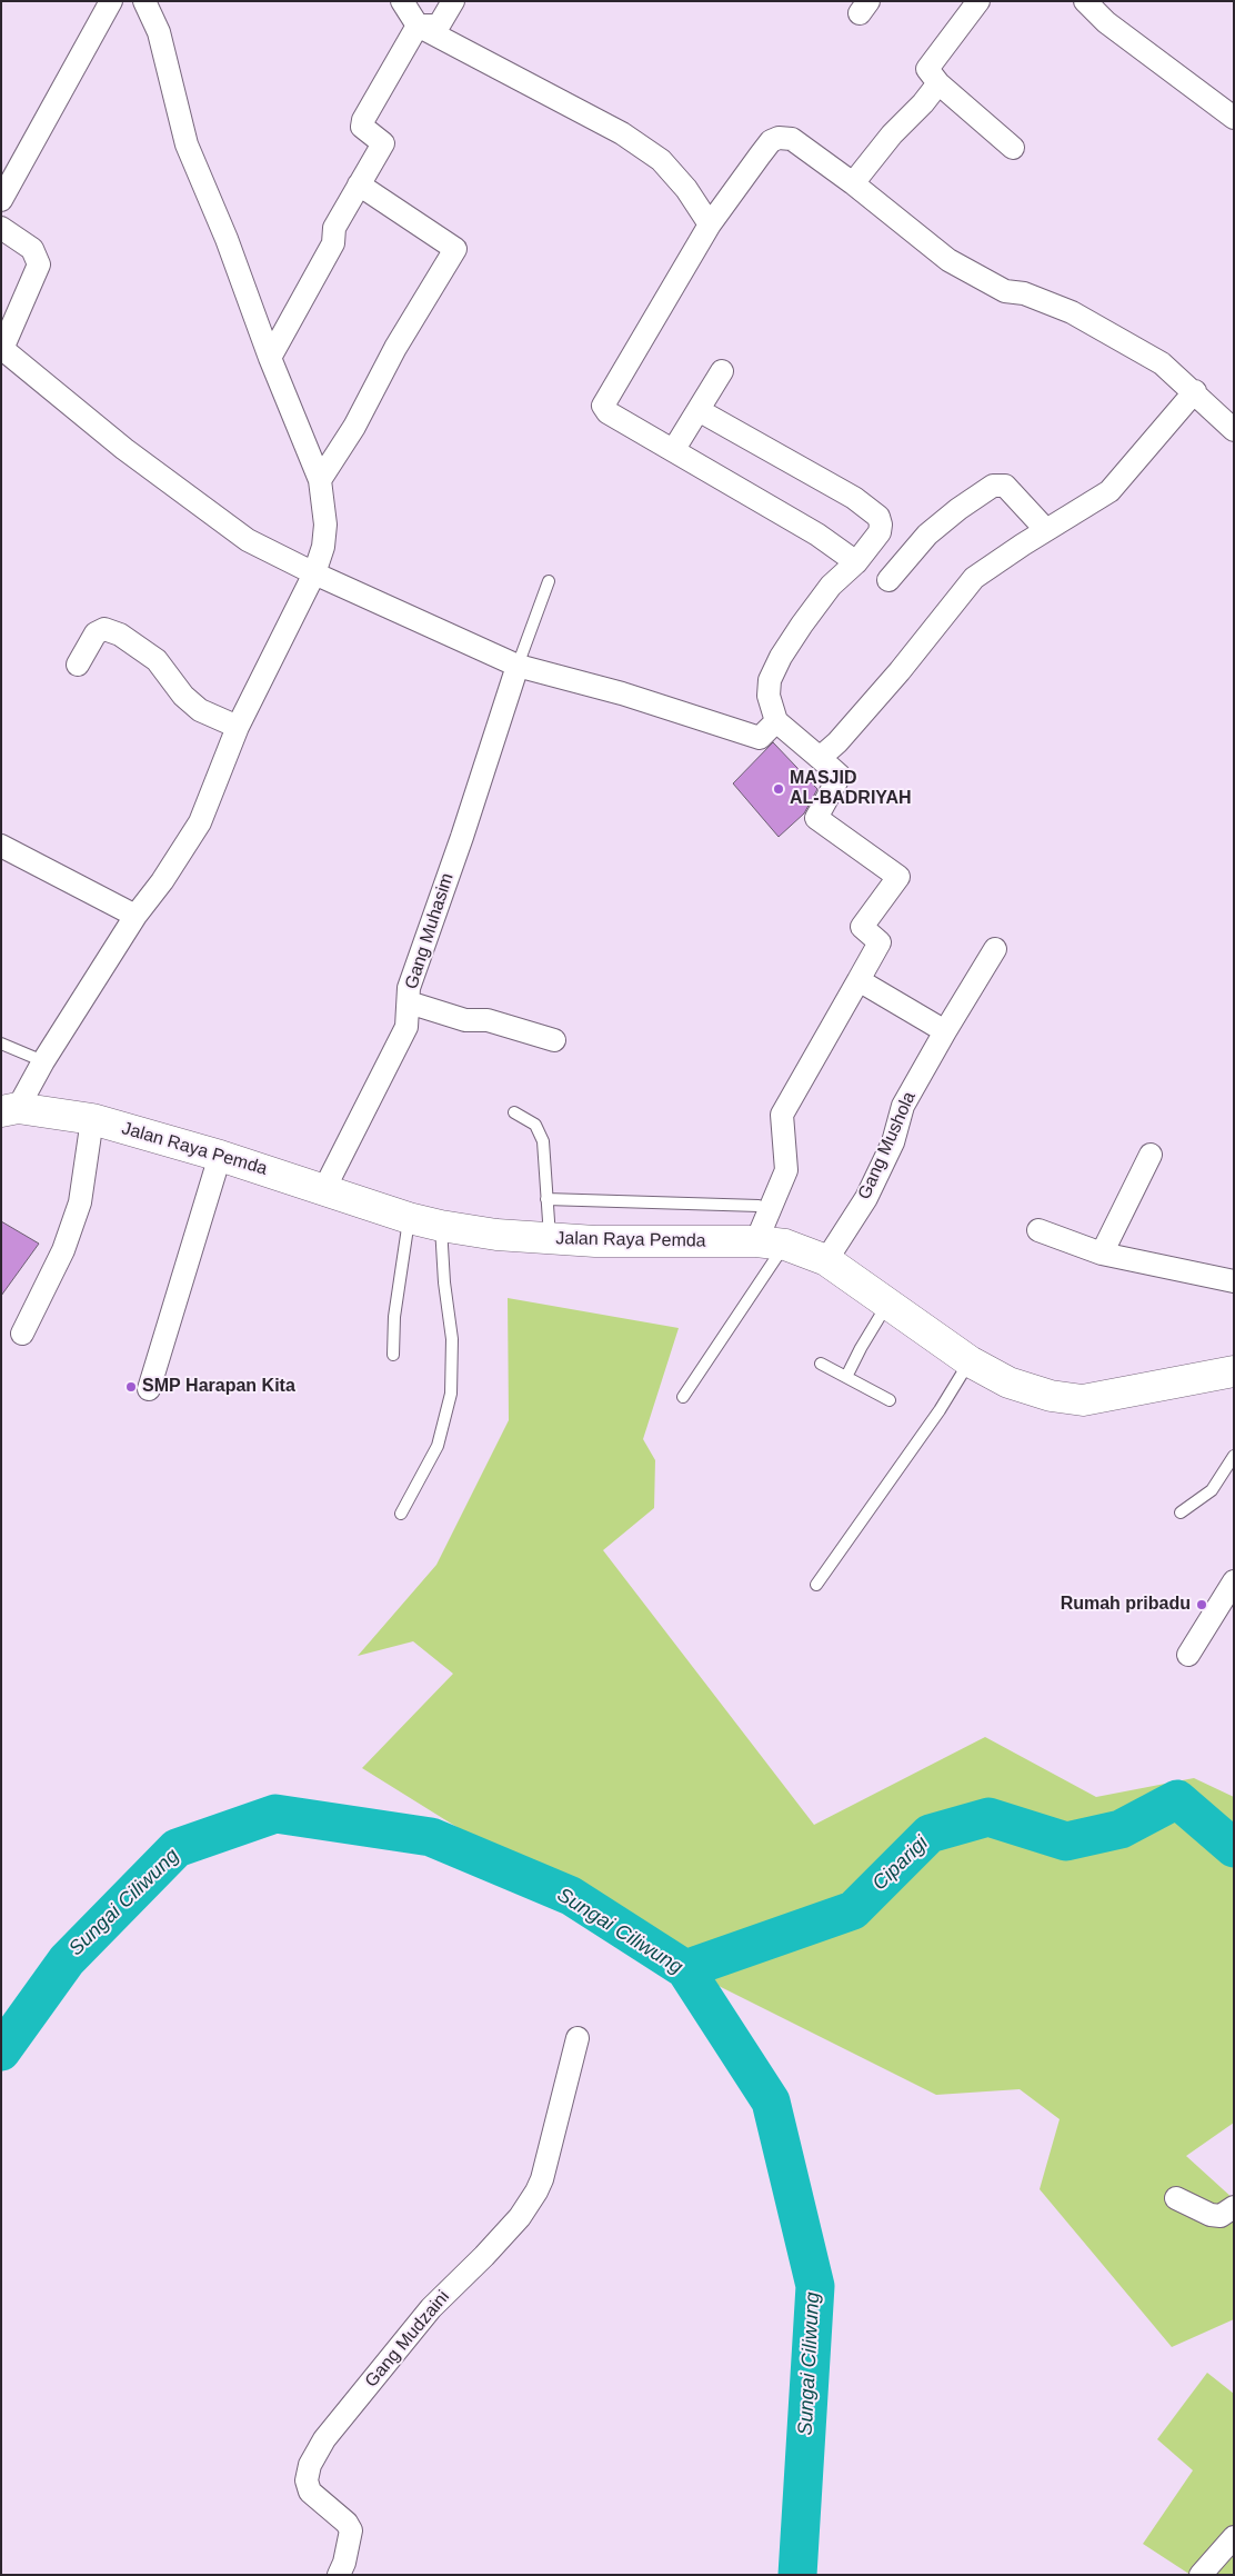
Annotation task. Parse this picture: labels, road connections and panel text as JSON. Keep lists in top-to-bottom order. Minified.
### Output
{"streets":{"main road":["Jalan Raya Pemda"],"street":["Gang Muhasim","Gang Mushola","Gang Mudzaini"]},"crossings":[["Gang Muhasim","Jalan Raya Pemda"],["Gang Mushola","Jalan Raya Pemda"]],"water":["Ciparigi","Sungai Ciliwung"],"places":["MASJID AL-BADRIYAH","SMP Harapan Kita","Rumah pribadu"]}
